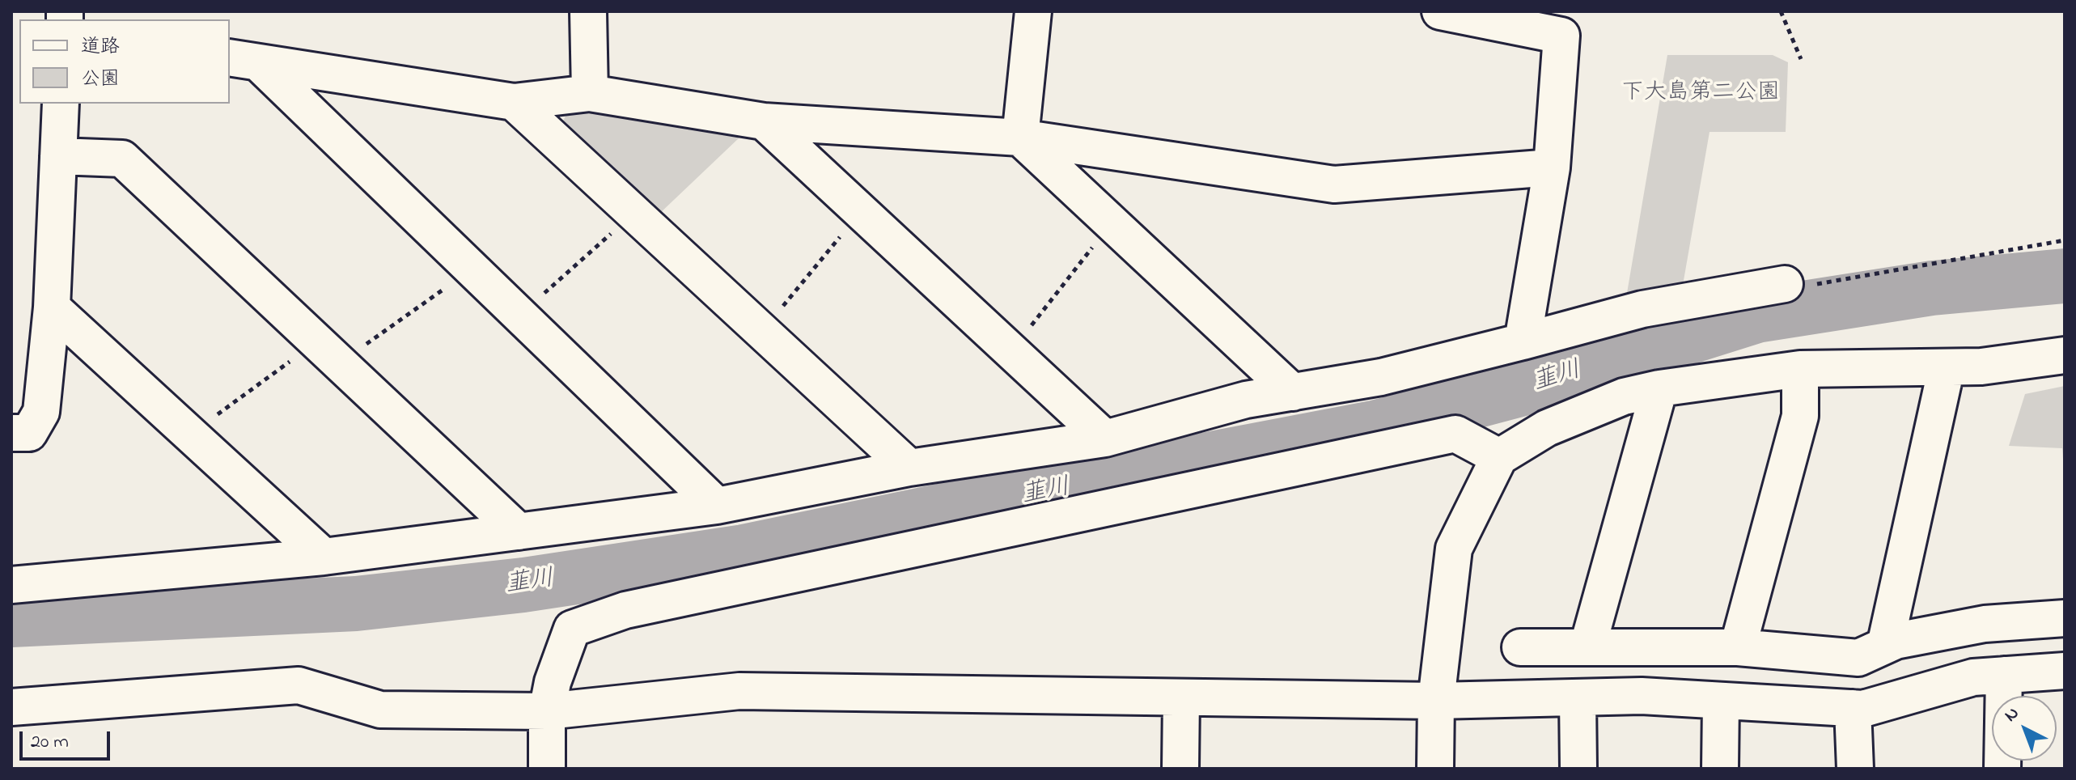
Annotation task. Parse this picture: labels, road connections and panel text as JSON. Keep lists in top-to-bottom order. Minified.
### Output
{"water":["韮川"],"parks":["下大島第二公園"],"legend":["道路","公園"],"scale_bar":"20 m","north":"top left"}
